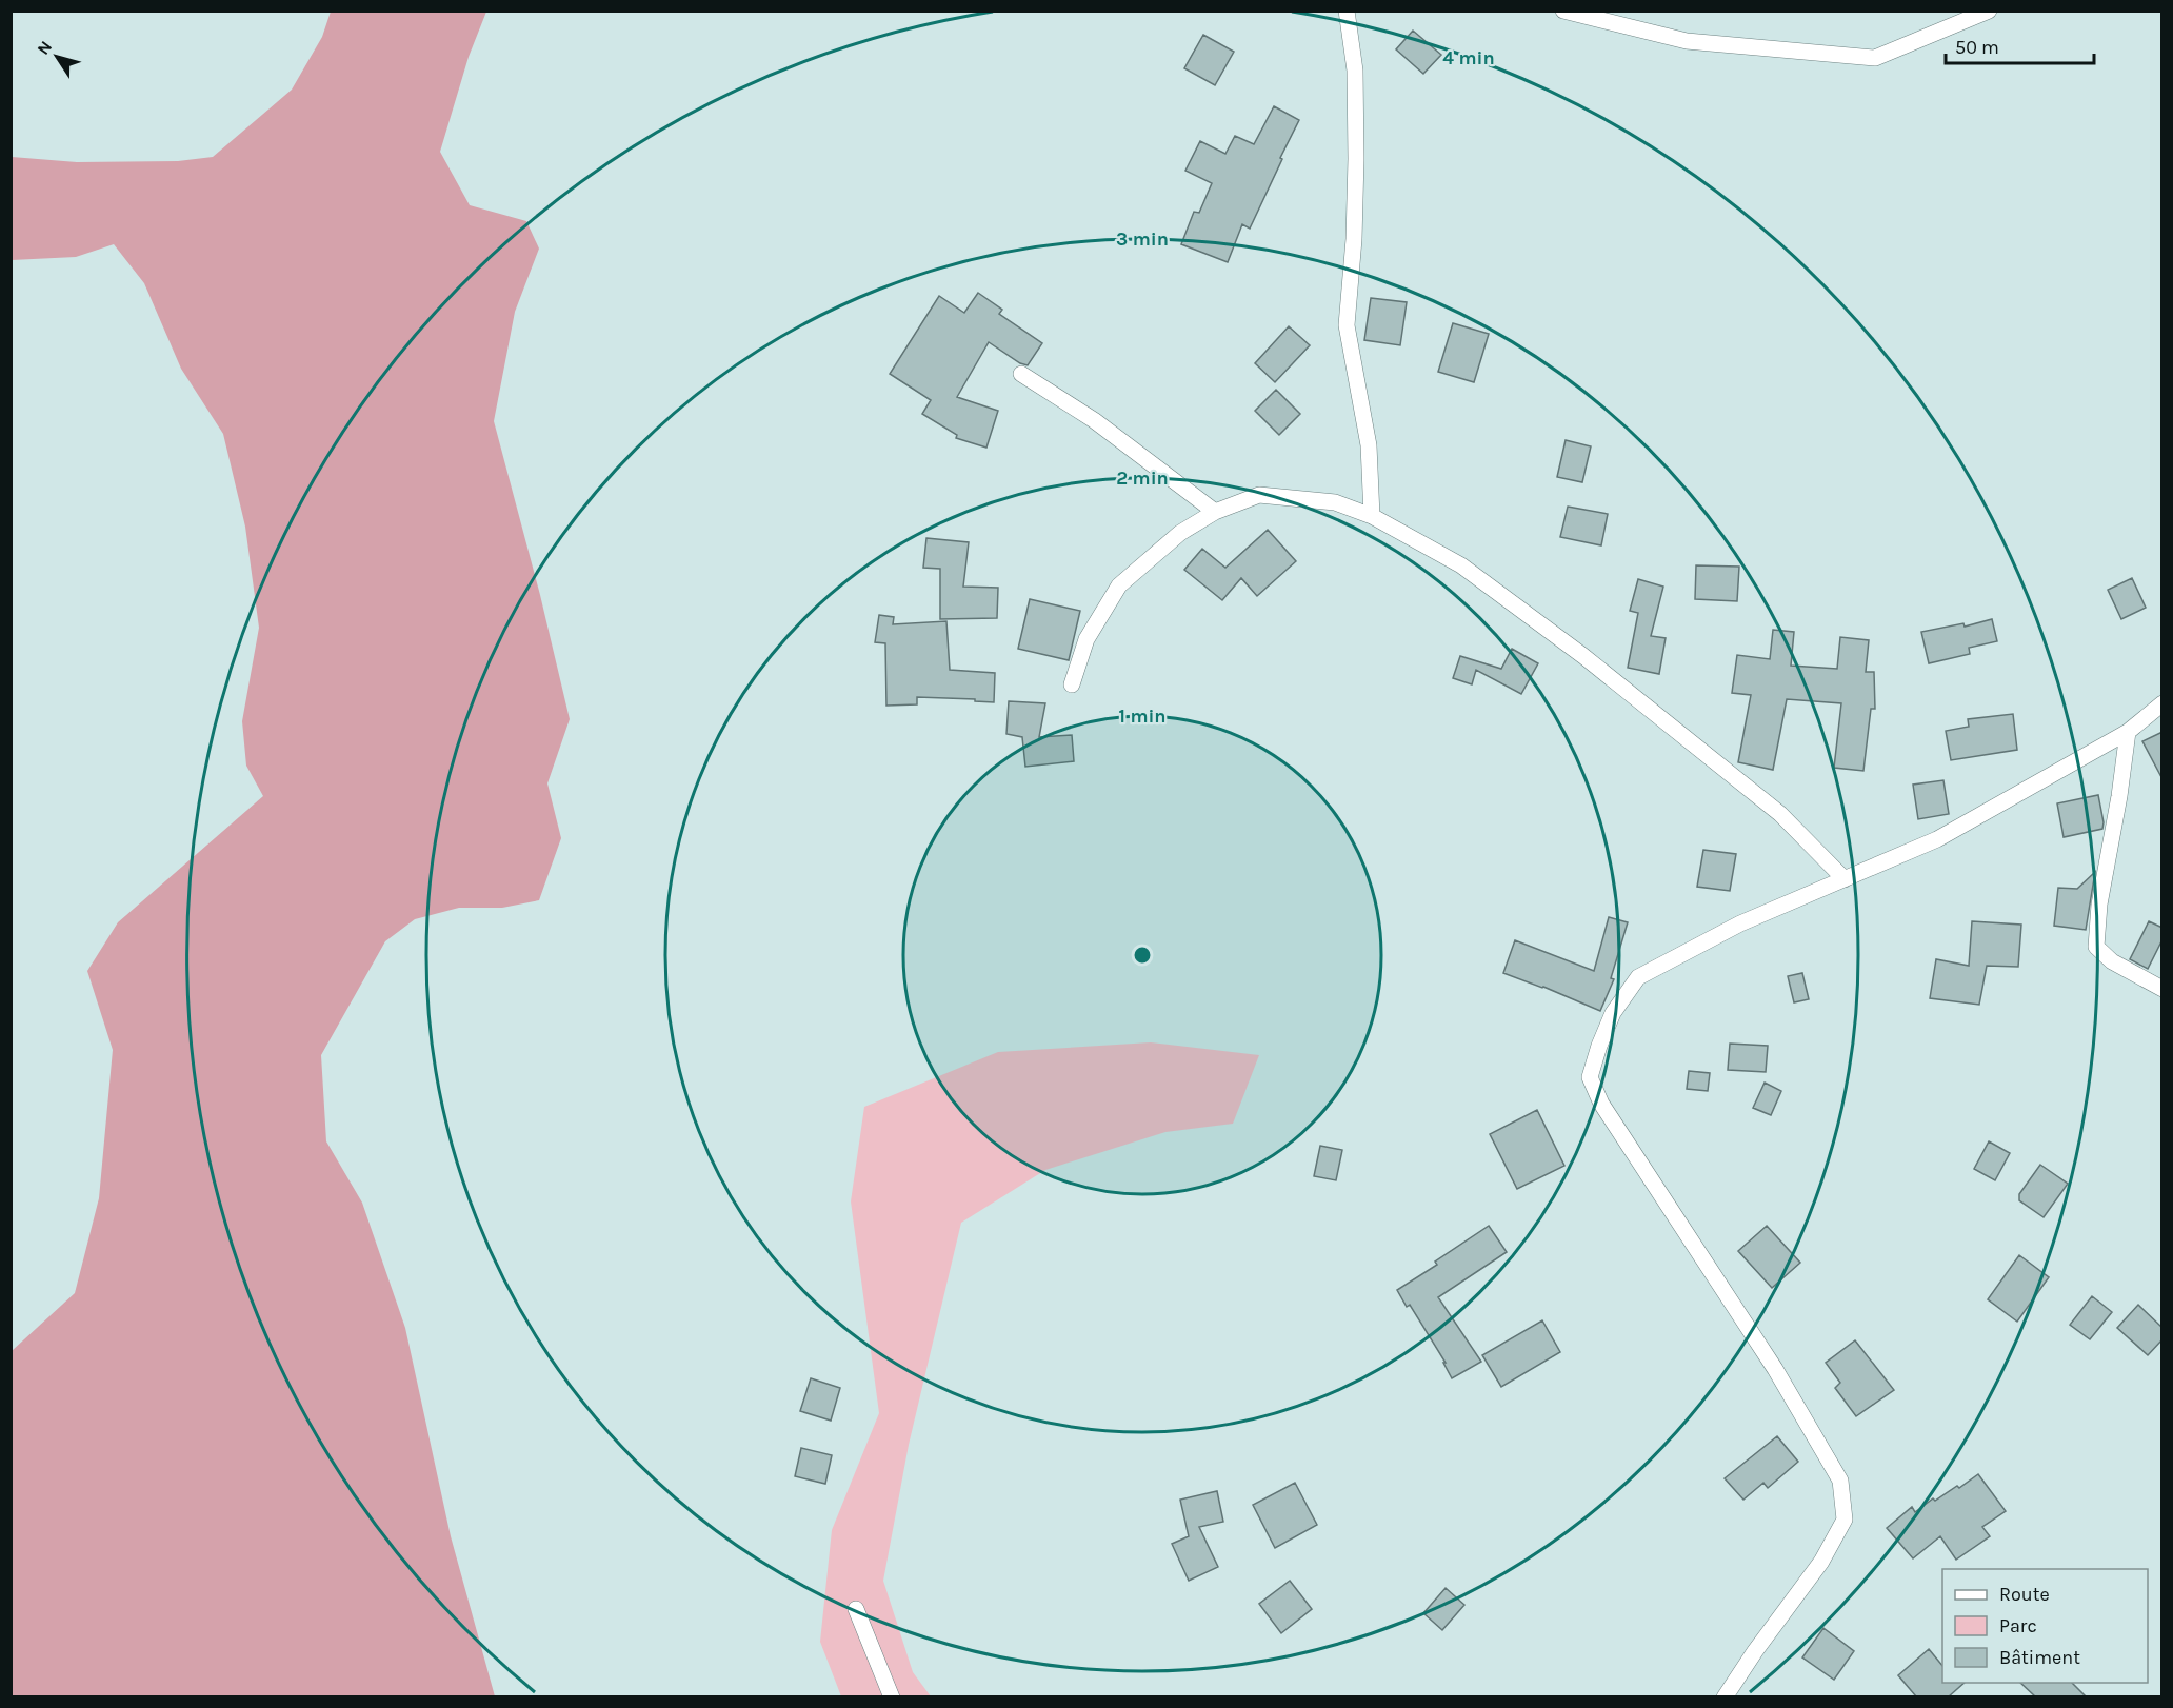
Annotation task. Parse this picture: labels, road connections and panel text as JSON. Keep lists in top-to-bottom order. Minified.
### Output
{"legend":["Route","Parc","Bâtiment"],"scale_bar":"50 m","north":"top left","rings":["4 min","3 min","2 min","1 min"]}
